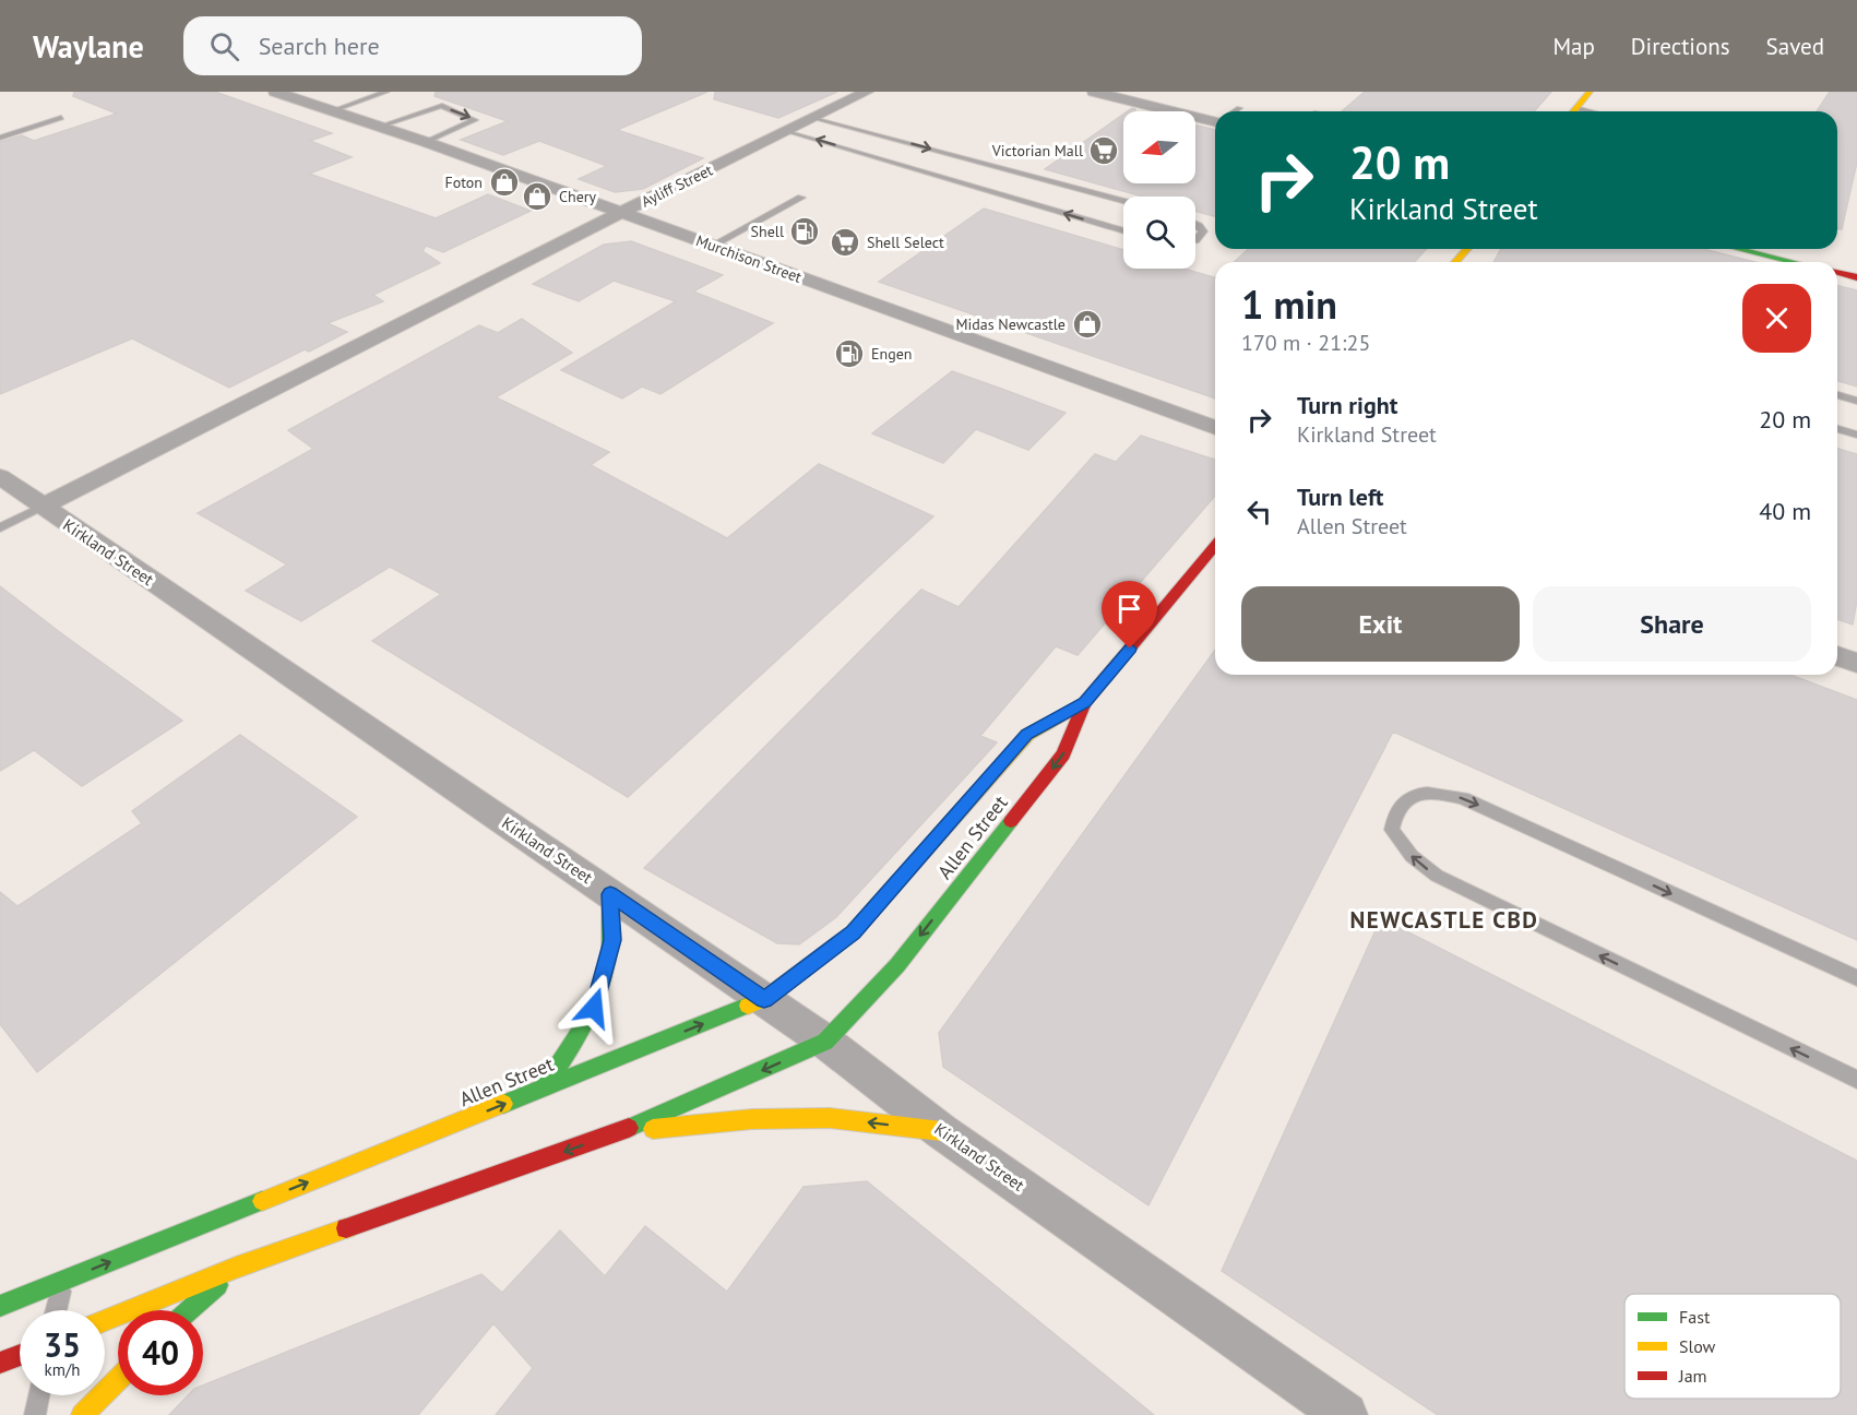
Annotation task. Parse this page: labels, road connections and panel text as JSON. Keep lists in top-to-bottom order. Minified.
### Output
{"streets":{"street":["Ayliff Street","Murchison Street","Kirkland Street","Allen Street"]},"crossings":[["Ayliff Street","Murchison Street"],["Ayliff Street","Kirkland Street"],["Kirkland Street","Allen Street"]],"districts":["NEWCASTLE CBD"],"places":{"supermarket":["Victorian Mall","Shell Select"],"shop":["Foton","Chery","Midas Newcastle"],"fuel station":["Shell","Engen"]},"legend":["Fast","Slow","Jam"],"north":"left","page":{"header":"Waylane","search":"Search here","nav":["Map","Directions","Saved"],"turn":["20 m","Kirkland Street"],"heading":["1 min","170 m · 21:25"],"list":[{"name":"Turn right","note":"Kirkland Street","value":"20 m"},{"name":"Turn left","note":"Allen Street","value":"40 m"}],"buttons":["Exit","Share"],"speed":"35 km/h","limit":"40"}}
